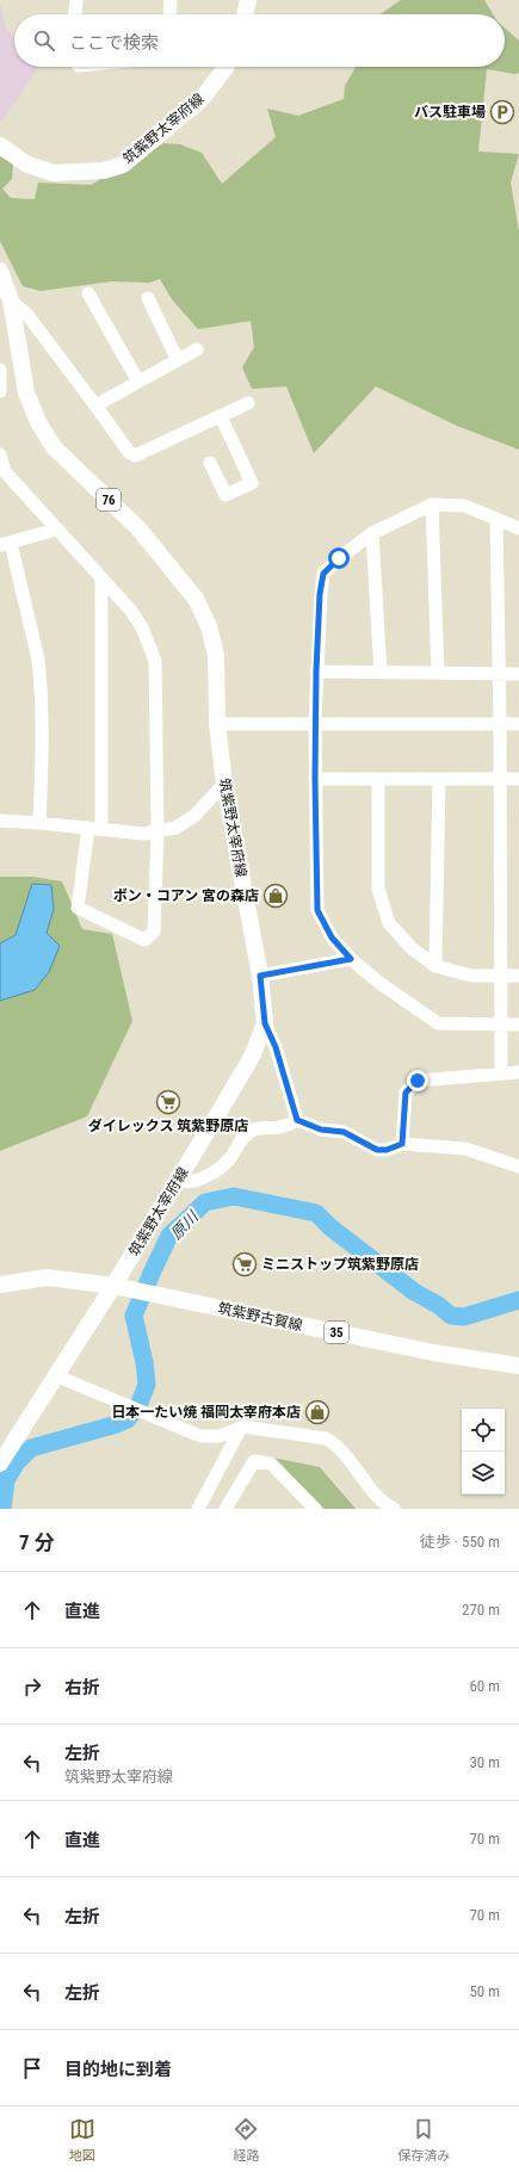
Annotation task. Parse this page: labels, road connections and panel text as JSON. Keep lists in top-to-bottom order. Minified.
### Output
{"streets":{"main road":["筑紫野太宰府線","76","筑紫野古賀線","35"]},"crossings":[["筑紫野太宰府線","筑紫野古賀線"]],"water":["原川"],"places":{"parking":["バス駐車場"],"shop":["ボン・コアン 宮の森店","日本一たい焼 福岡太宰府本店"],"supermarket":["ダイレックス 筑紫野原店","ミニストップ筑紫野原店"]},"page":{"search":"ここで検索","heading":["7 分","徒歩 · 550 m"],"list":[["直進","270 m"],["右折","60 m"],["左折","筑紫野太宰府線","30 m"],["直進","70 m"],["左折","70 m"],["左折","50 m"],"目的地に到着"],"nav":["地図","経路","保存済み"]}}
